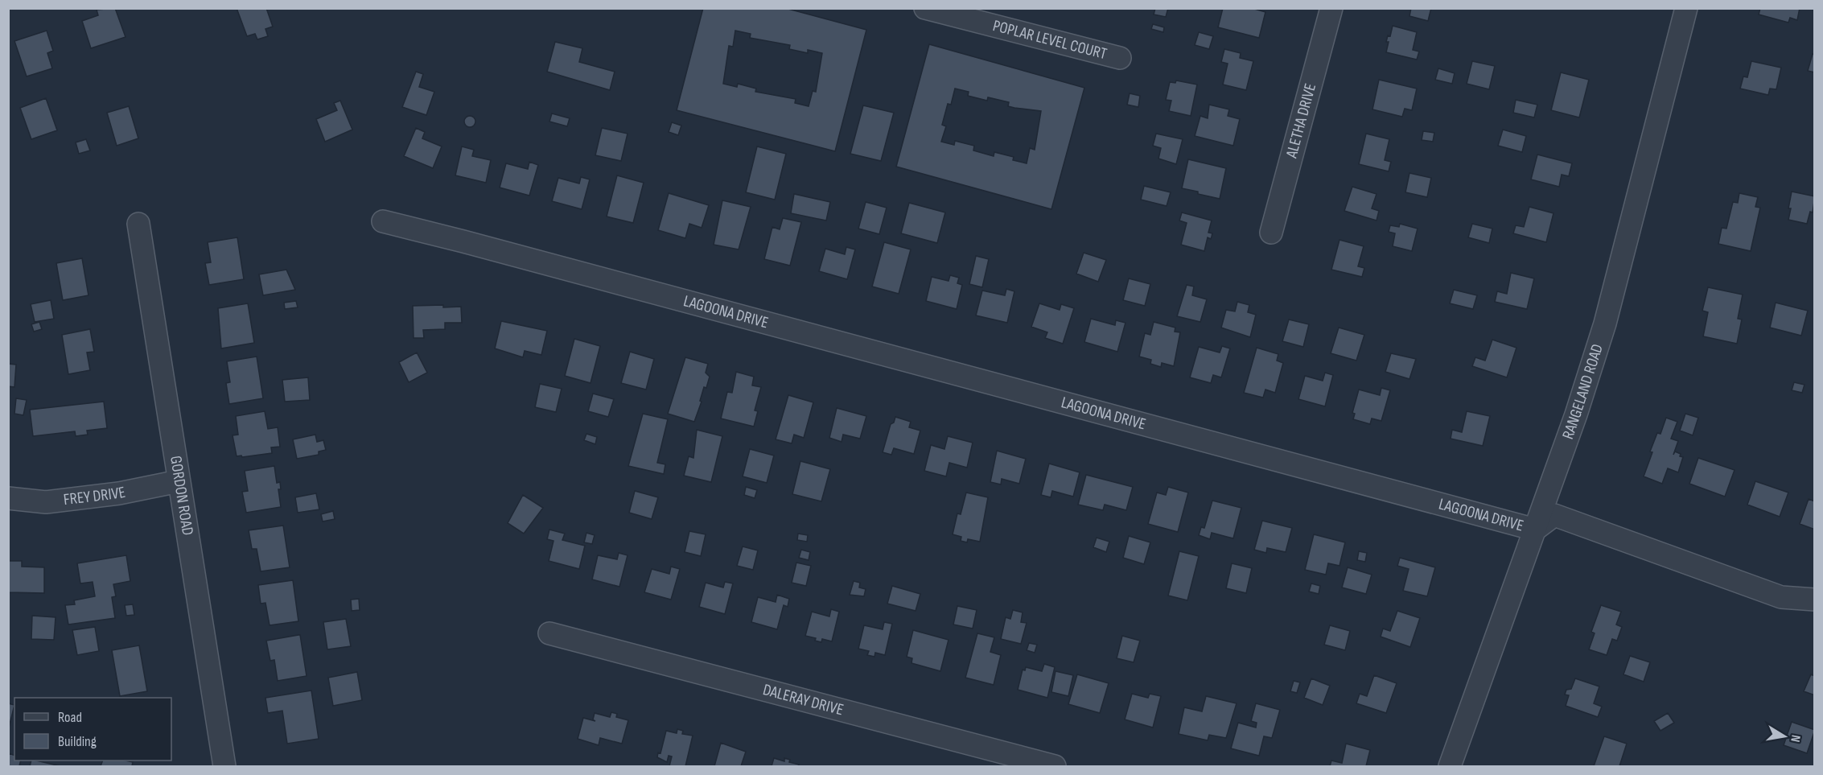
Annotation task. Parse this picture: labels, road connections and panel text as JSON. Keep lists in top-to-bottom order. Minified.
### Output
{"streets":{"street":["POPLAR LEVEL COURT","ALETHA DRIVE","LAGOONA DRIVE","RANGELAND ROAD","GORDON ROAD","FREY DRIVE","DALERAY DRIVE"]},"crossings":[["LAGOONA DRIVE","RANGELAND ROAD"],["GORDON ROAD","FREY DRIVE"]],"legend":["Road","Building"],"north":"right"}
